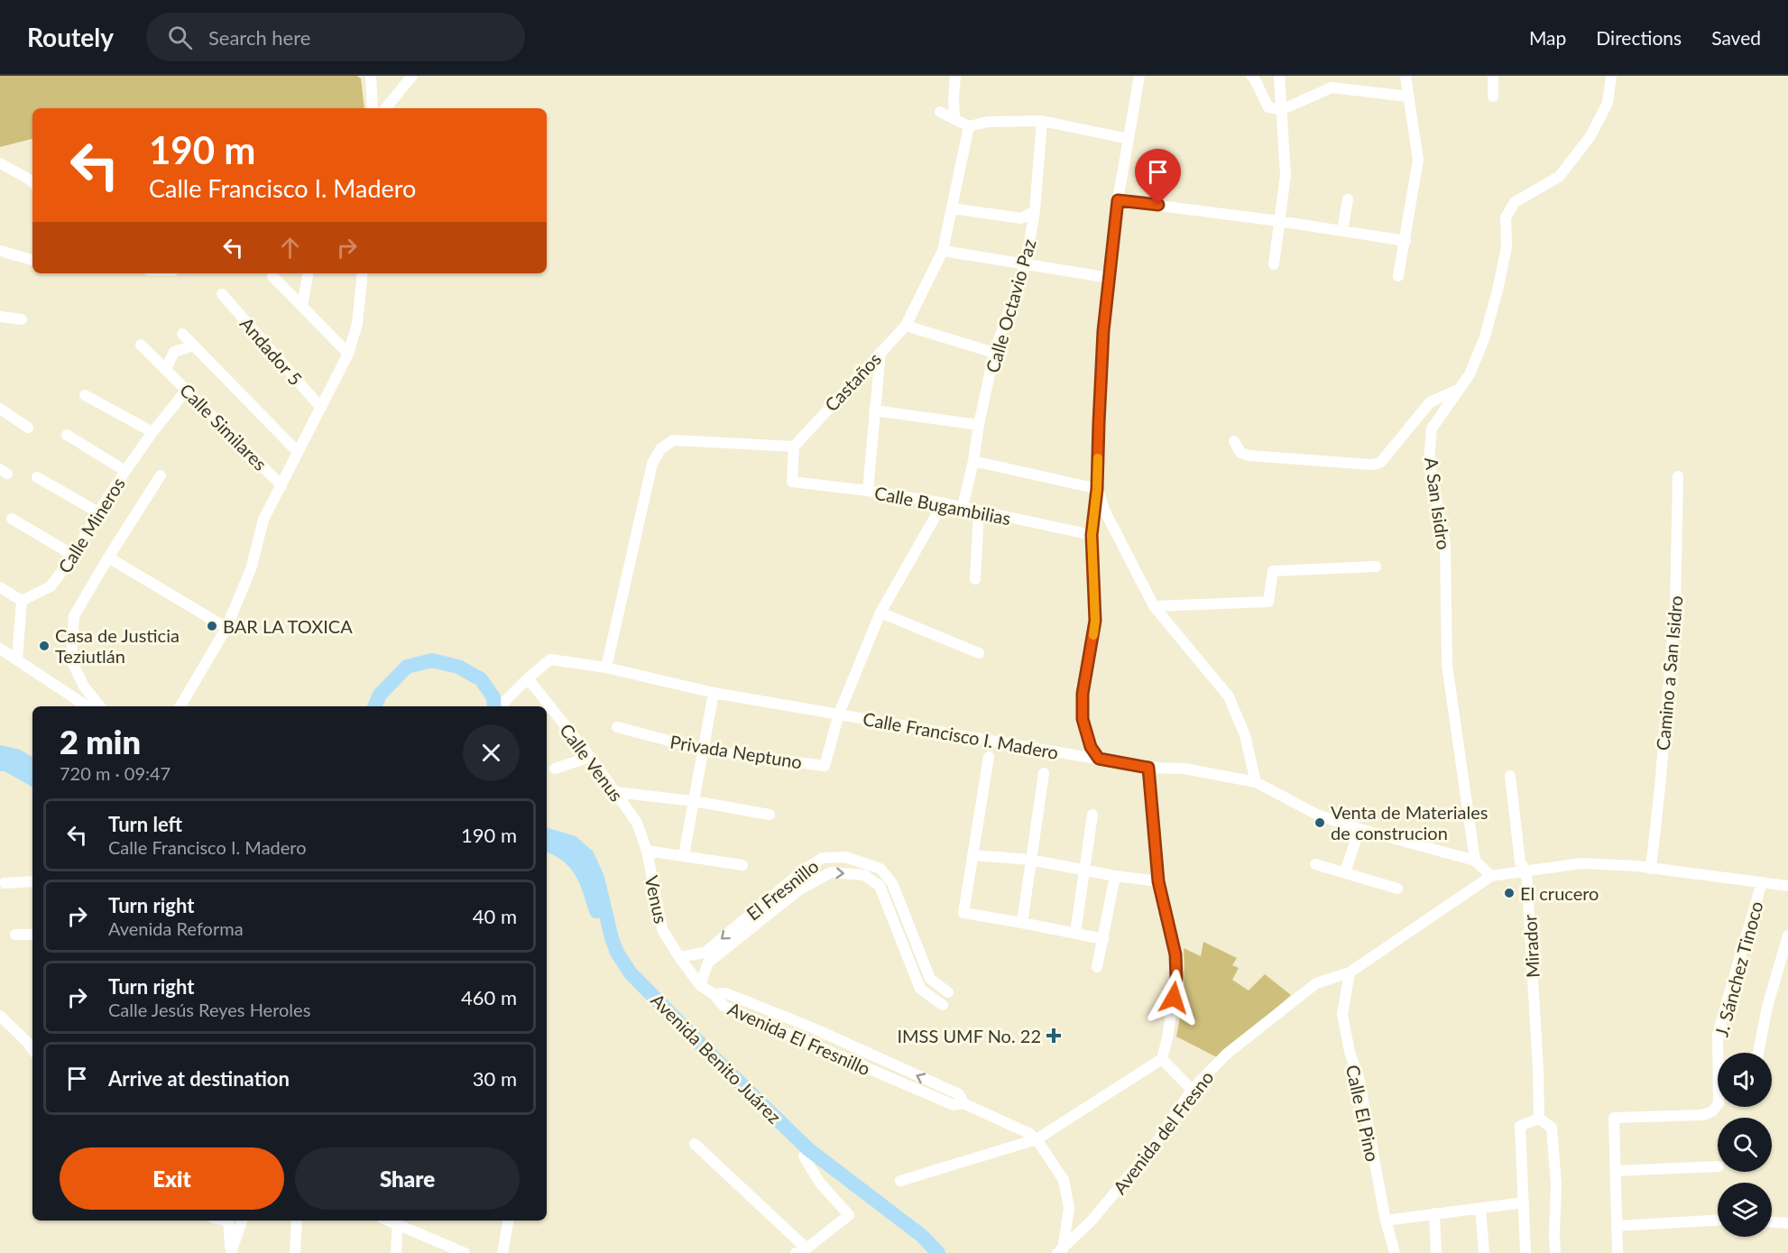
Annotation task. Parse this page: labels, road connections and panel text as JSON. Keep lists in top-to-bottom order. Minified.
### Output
{"streets":{"main road":["Avenida Benito Juárez"],"street":["Calle Octavio Paz","Andador 5","Castaños","Calle Similares","A San Isidro","Calle Bugambilias","Calle Mineros","Camino a San Isidro","Calle Francisco I. Madero","Privada Neptuno","Calle Venus","El Fresnillo","Venus","Mirador","J. Sánchez Tinoco","Avenida El Fresnillo","Calle El Pino","Avenida del Fresno"]},"crossings":[["Calle Octavio Paz","Calle Bugambilias"],["Castaños","Calle Bugambilias"],["Calle Similares","Calle Mineros"],["A San Isidro","Calle Francisco I. Madero"],["Calle Francisco I. Madero","Privada Neptuno"],["Calle Francisco I. Madero","Calle Venus"],["Calle Francisco I. Madero","Avenida del Fresno"],["Calle Venus","Venus"],["Venus","Avenida El Fresnillo"],["Calle El Pino","Avenida del Fresno"]],"places":{"other":["BAR LA TOXICA","Casa de Justicia Teziutlán","Venta de Materiales de construcion","El crucero"],"health":["IMSS UMF No. 22"]},"page":{"header":"Routely","search":"Search here","nav":["Map","Directions","Saved"],"turn":["190 m","Calle Francisco I. Madero"],"heading":["2 min","720 m · 09:47"],"list":[{"name":"Turn left","note":"Calle Francisco I. Madero","value":"190 m"},{"name":"Turn right","note":"Avenida Reforma","value":"40 m"},{"name":"Turn right","note":"Calle Jesús Reyes Heroles","value":"460 m"},{"name":"Arrive at destination","value":"30 m"}],"buttons":["Exit","Share"]}}
